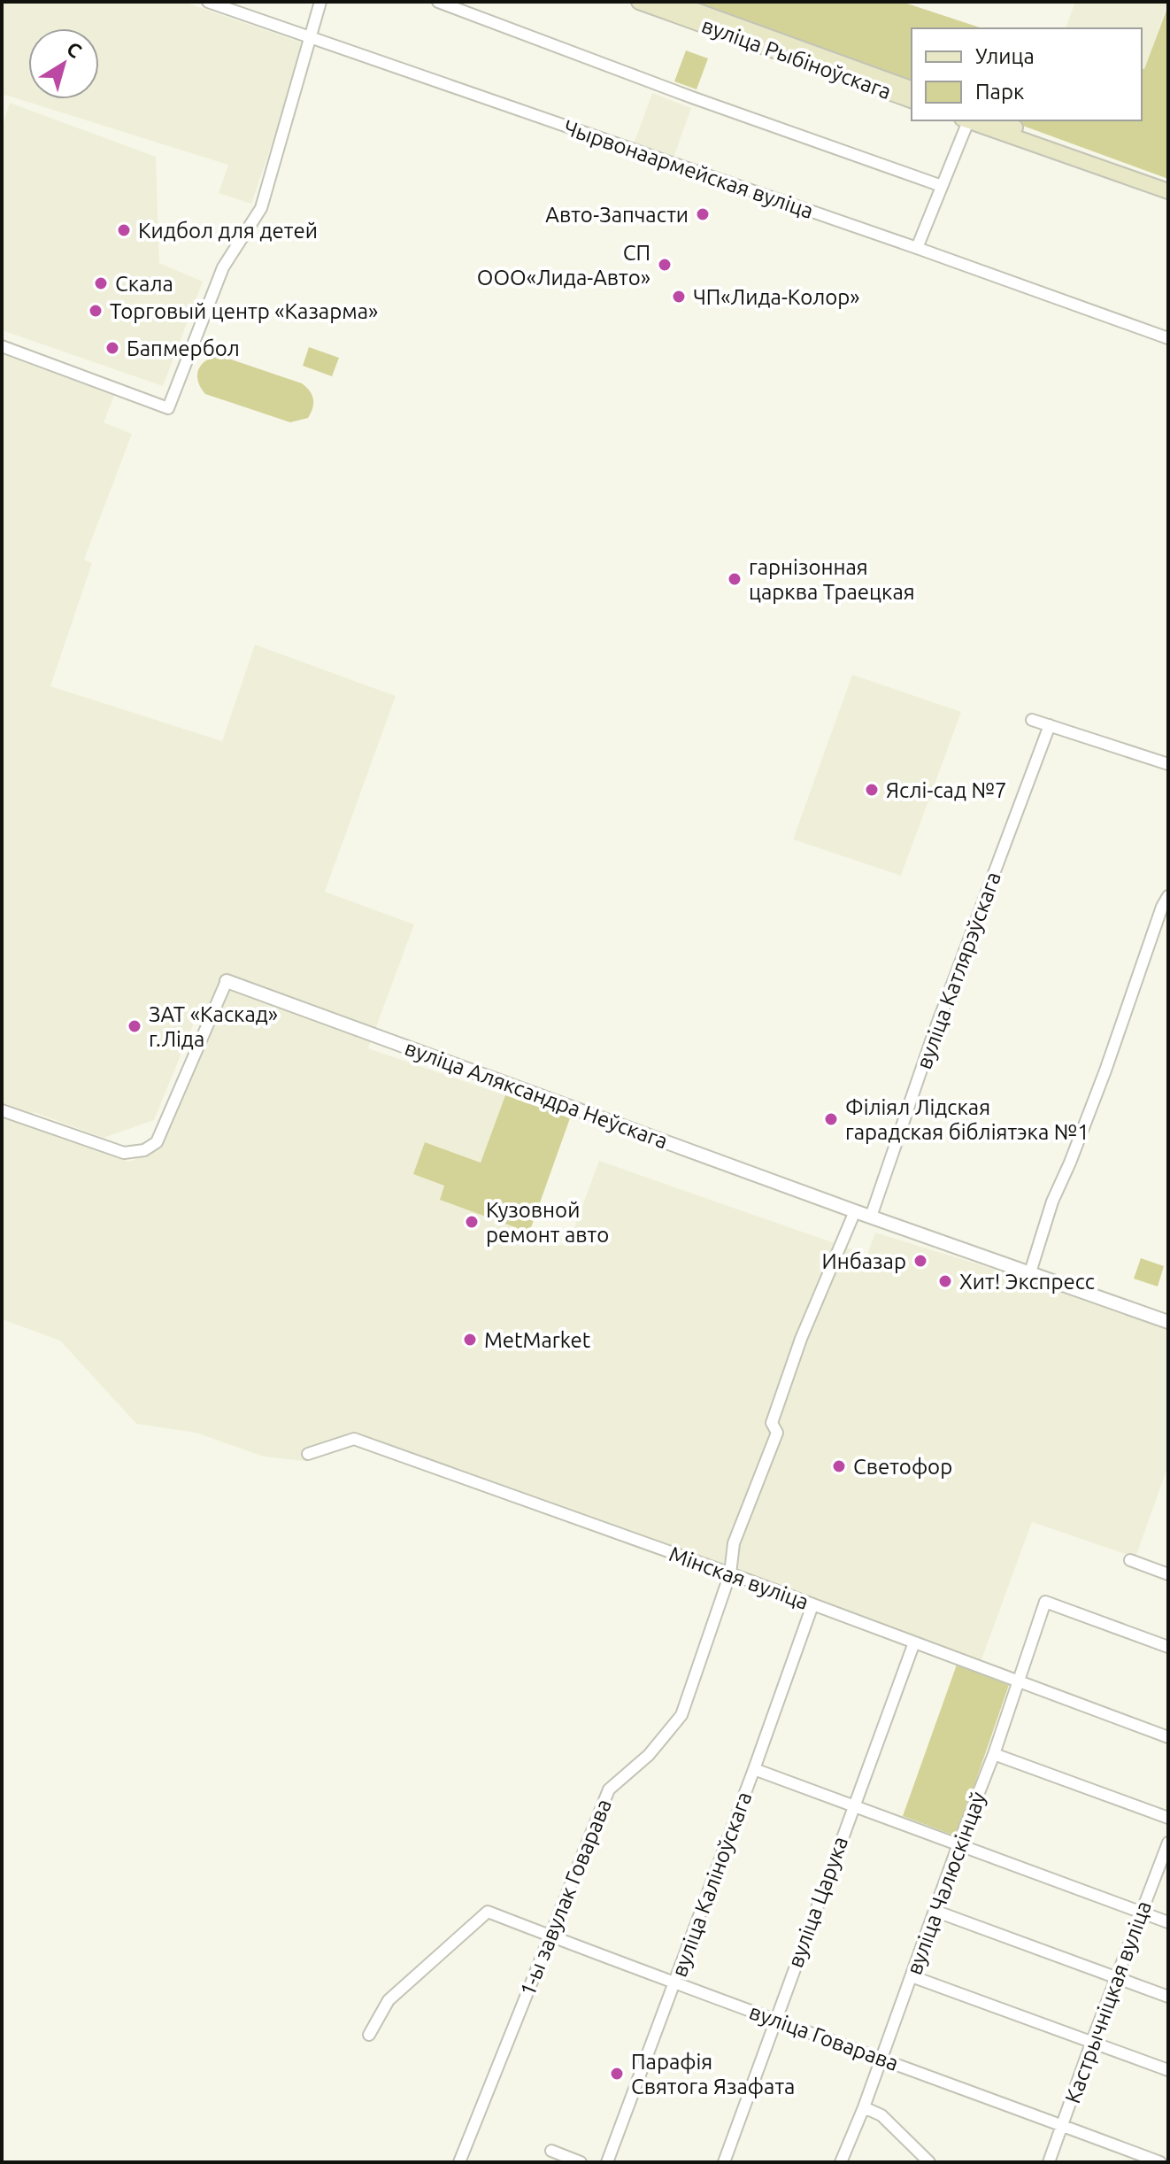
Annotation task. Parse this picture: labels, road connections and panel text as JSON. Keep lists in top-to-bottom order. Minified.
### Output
{"streets":{"main road":["вуліца Рыбіноўскага"],"street":["Чырвонаармейская вуліца","вуліца Катлярэўскага","вуліца Аляксандра Неўскага","Мінская вуліца","вуліца Чалюскінцаў","вуліца Каліноўскага","1-ы завулак Говарава","вуліца Царука","Кастрычніцкая вуліца","вуліца Говарава"]},"crossings":[["вуліца Катлярэўскага","вуліца Аляксандра Неўскага"],["вуліца Аляксандра Неўскага","1-ы завулак Говарава"],["Мінская вуліца","вуліца Чалюскінцаў"],["Мінская вуліца","вуліца Каліноўскага"],["Мінская вуліца","1-ы завулак Говарава"],["Мінская вуліца","вуліца Царука"],["вуліца Чалюскінцаў","вуліца Говарава"],["вуліца Каліноўскага","вуліца Говарава"],["1-ы завулак Говарава","вуліца Говарава"],["вуліца Царука","вуліца Говарава"],["Кастрычніцкая вуліца","вуліца Говарава"]],"places":["Авто-Запчасти","Кидбол для детей","СП ООО«Лида-Авто»","Скала","ЧП«Лида-Колор»","Торговый центр «Казарма»","Бапмербол","гарнізонная царква Траецкая","Яслі-сад №7","ЗАТ «Каскад» г.Ліда","Філіял Лідская гарадская бібліятэка №1","Кузовной ремонт авто","Инбазар","Хит! Экспресс","MetMarket","Светофор","Парафія Святога Язафата"],"legend":["Улица","Парк"],"north":"top right"}
